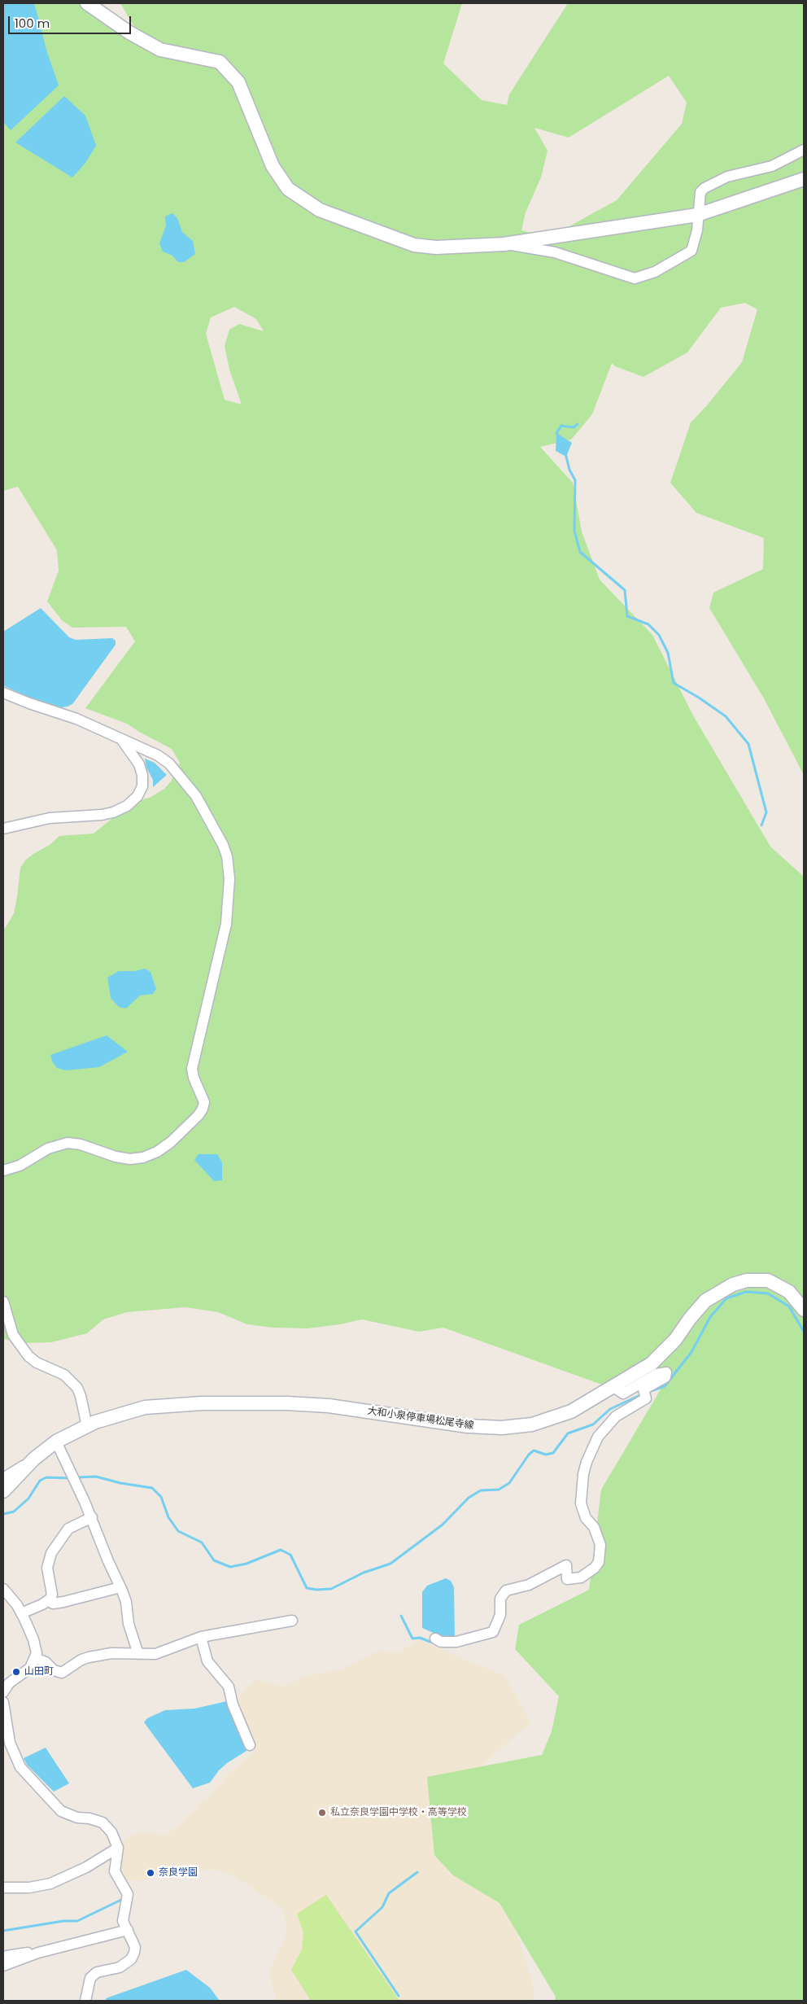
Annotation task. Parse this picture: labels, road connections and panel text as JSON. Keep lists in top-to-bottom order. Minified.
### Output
{"streets":{"main road":["大和小泉停車場松尾寺線"]},"places":["山田町","私立奈良学園中学校・高等学校","奈良学園"],"scale_bar":"100 m"}
